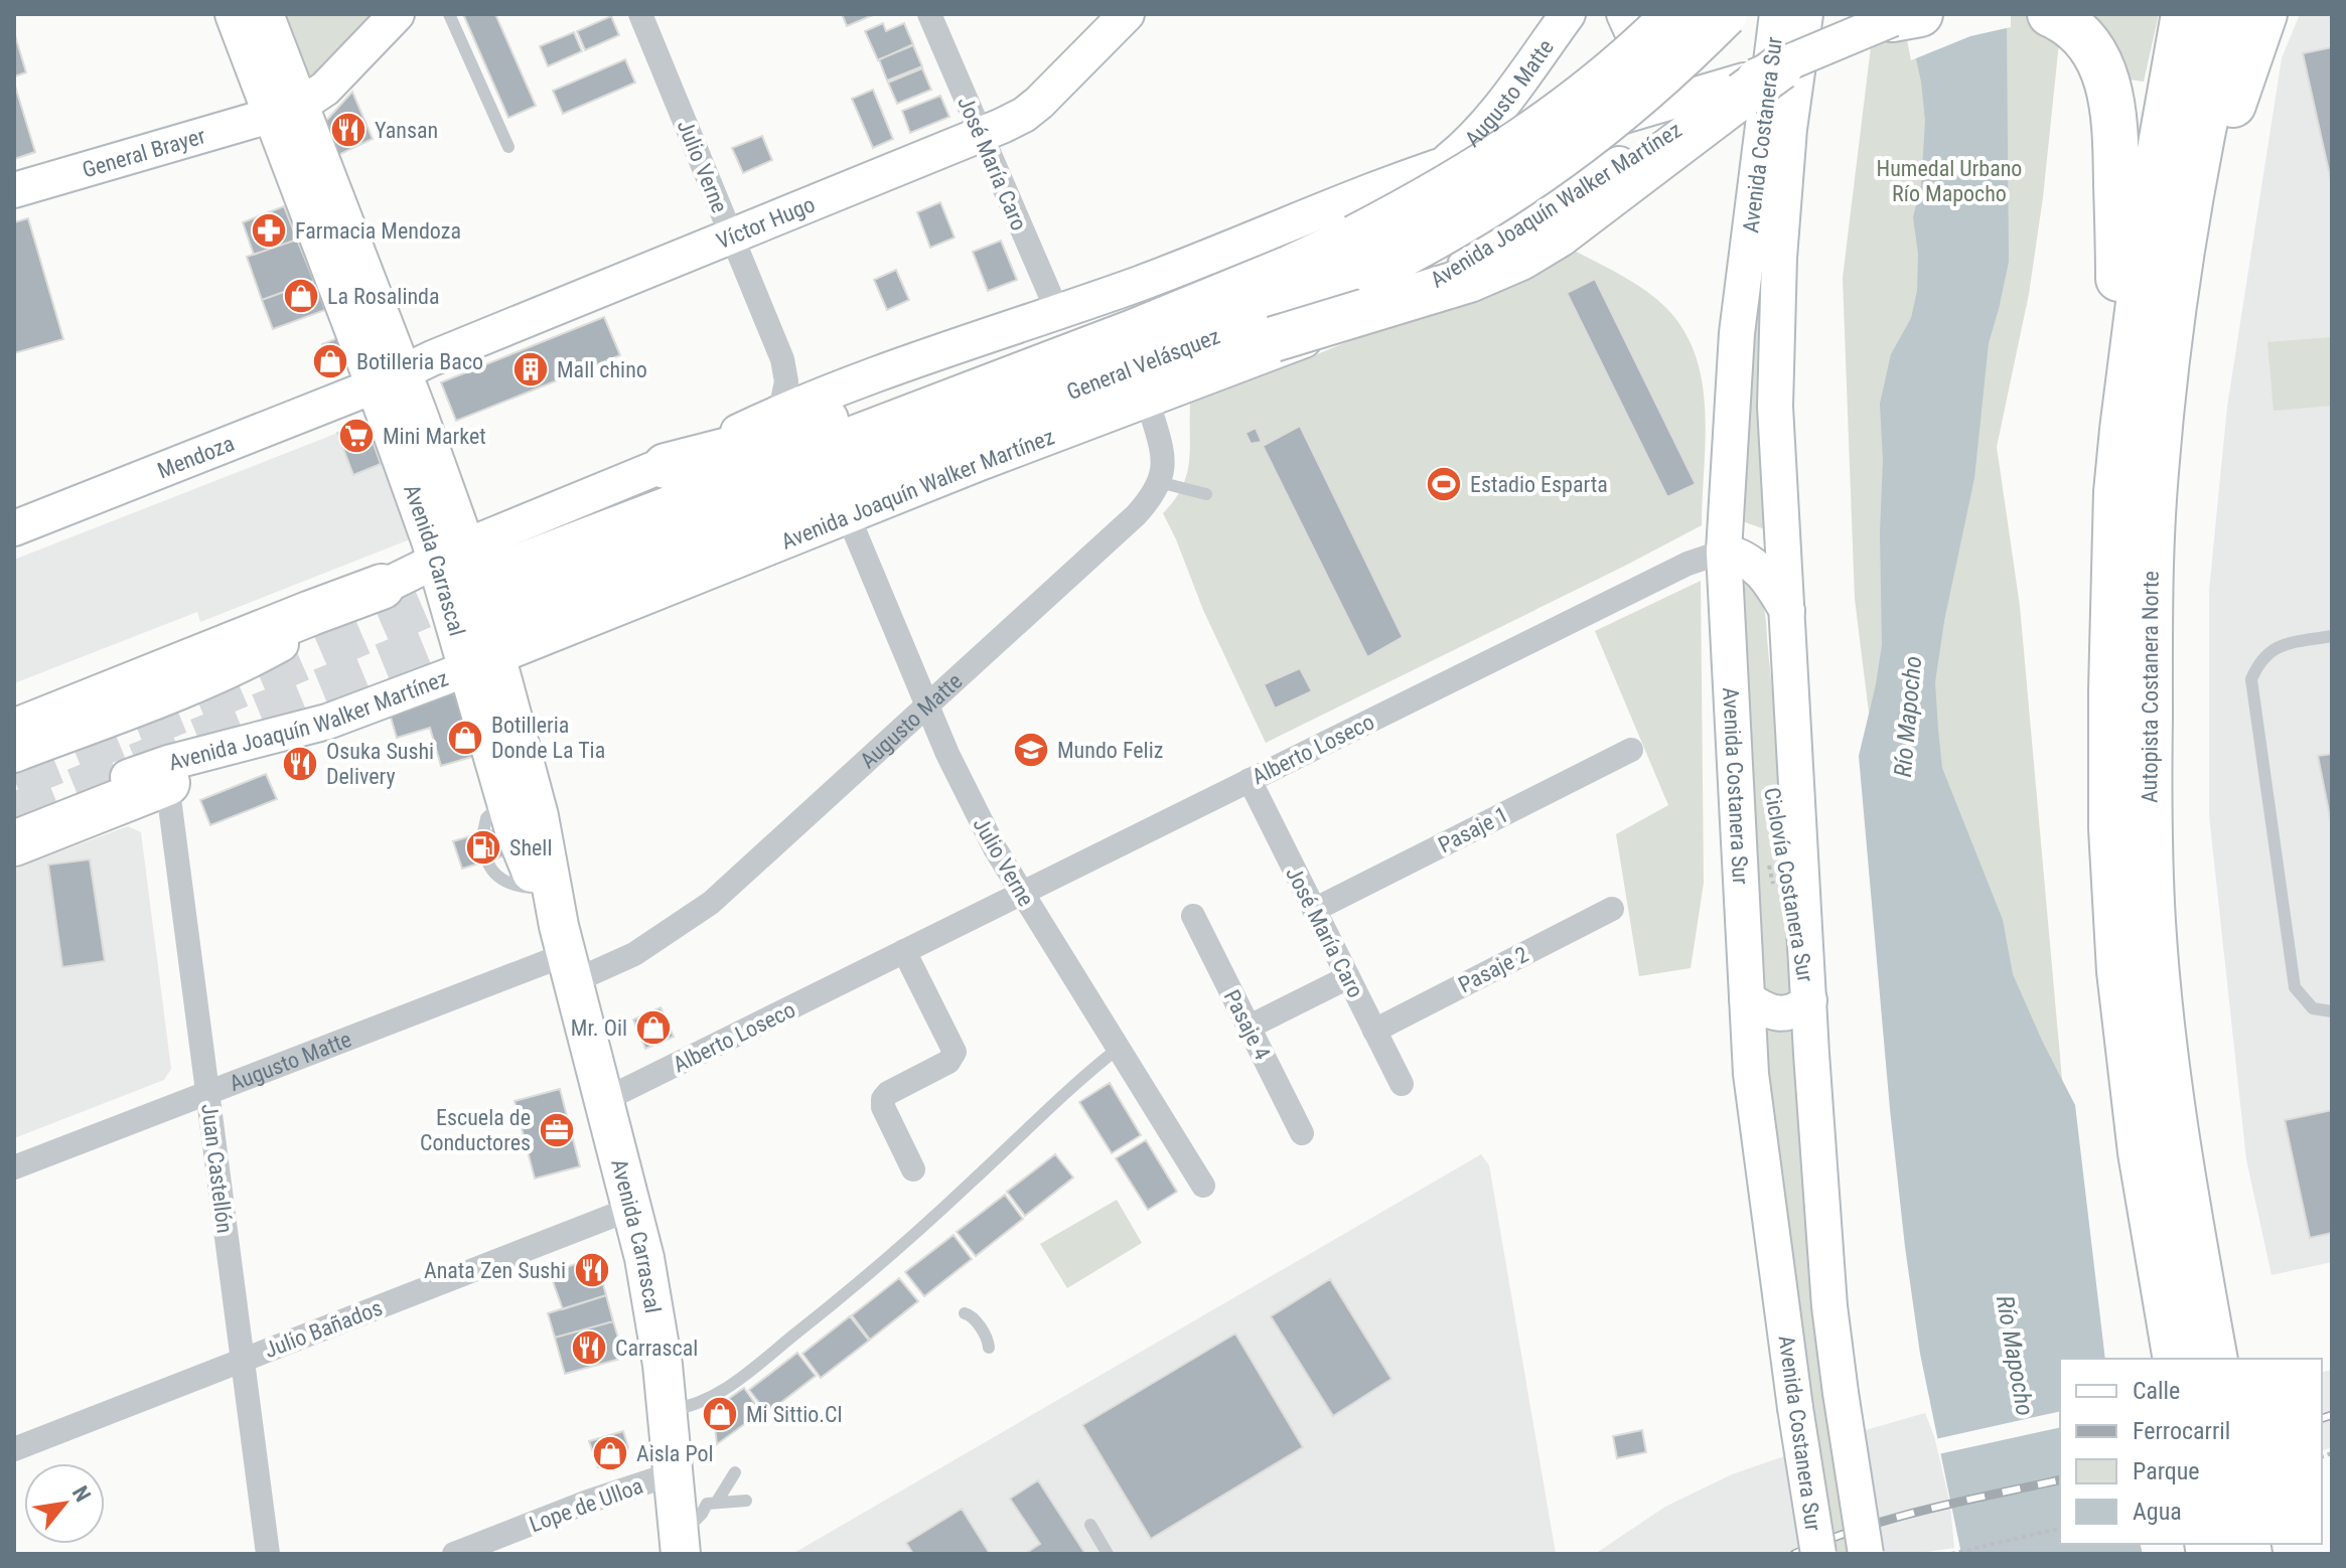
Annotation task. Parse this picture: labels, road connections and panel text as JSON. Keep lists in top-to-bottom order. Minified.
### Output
{"streets":{"highway":["General Velásquez","Autopista Costanera Norte"],"main road":["Augusto Matte","Avenida Costanera Sur","General Brayer","Avenida Joaquín Walker Martínez","Víctor Hugo","Mendoza","Avenida Carrascal"],"street":["José María Caro","Julio Verne","Alberto Loseco","Pasaje 1","Pasaje 2","Pasaje 4","Juan Castellón","Julio Bañados","Lope de Ulloa"],"path":["Ciclovía Costanera Sur"]},"crossings":[["Augusto Matte","Julio Verne"],["Augusto Matte","Avenida Joaquín Walker Martínez"],["Augusto Matte","Avenida Carrascal"],["Augusto Matte","Juan Castellón"],["Avenida Costanera Sur","Alberto Loseco"],["General Brayer","Avenida Carrascal"],["José María Caro","Avenida Joaquín Walker Martínez"],["José María Caro","Víctor Hugo"],["José María Caro","Alberto Loseco"],["José María Caro","Pasaje 1"],["José María Caro","Pasaje 2"],["Julio Verne","Avenida Joaquín Walker Martínez"],["Julio Verne","Víctor Hugo"],["Julio Verne","Alberto Loseco"],["Avenida Joaquín Walker Martínez","General Velásquez"],["Avenida Joaquín Walker Martínez","Avenida Carrascal"],["Víctor Hugo","Mendoza"],["Víctor Hugo","Avenida Carrascal"],["General Velásquez","Avenida Carrascal"],["Mendoza","Avenida Carrascal"],["Avenida Carrascal","Alberto Loseco"],["Avenida Carrascal","Julio Bañados"],["Avenida Carrascal","Lope de Ulloa"],["Juan Castellón","Julio Bañados"]],"water":["Río Mapocho"],"parks":["Humedal Urbano Río Mapocho"],"places":{"restaurant":["Yansan","Osuka Sushi Delivery","Anata Zen Sushi","Carrascal"],"pharmacy":["Farmacia Mendoza"],"shop":["La Rosalinda","Botilleria Baco","Botilleria Donde La Tia","Mr. Oil","Mi Sittio.Cl","Aisla Pol"],"building":["Mall chino"],"supermarket":["Mini Market"],"sports":["Estadio Esparta"],"school or university":["Mundo Feliz"],"fuel station":["Shell"],"office":["Escuela de Conductores"]},"legend":["Calle","Ferrocarril","Parque","Agua"],"north":"top right"}
